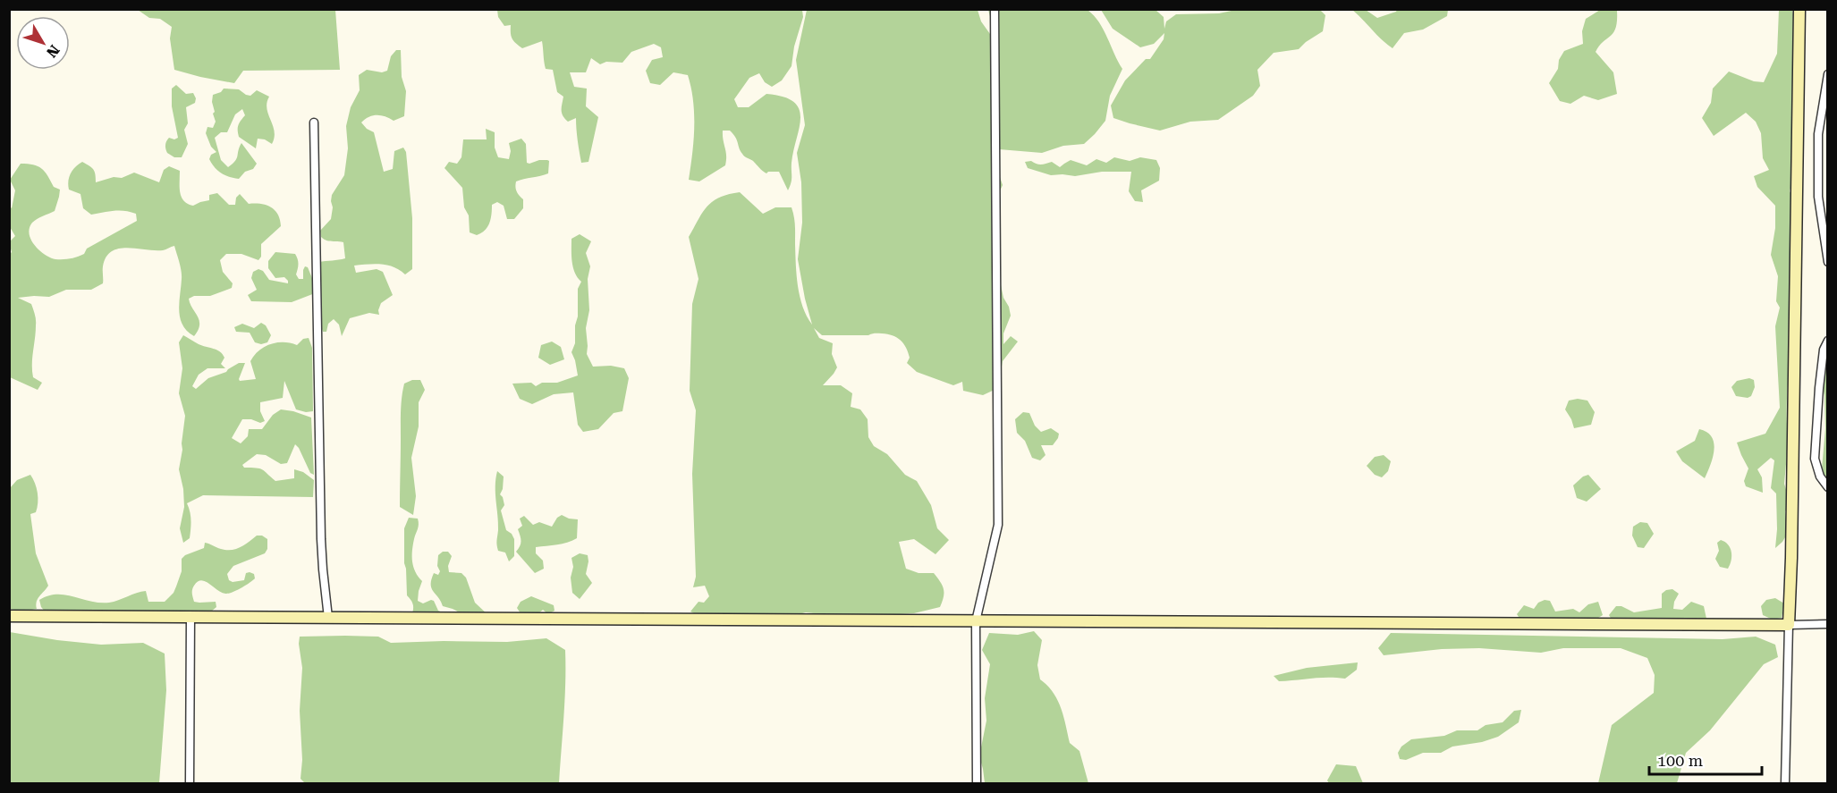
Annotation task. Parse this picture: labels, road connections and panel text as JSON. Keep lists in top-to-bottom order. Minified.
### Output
{"scale_bar":"100 m","north":"bottom right"}
